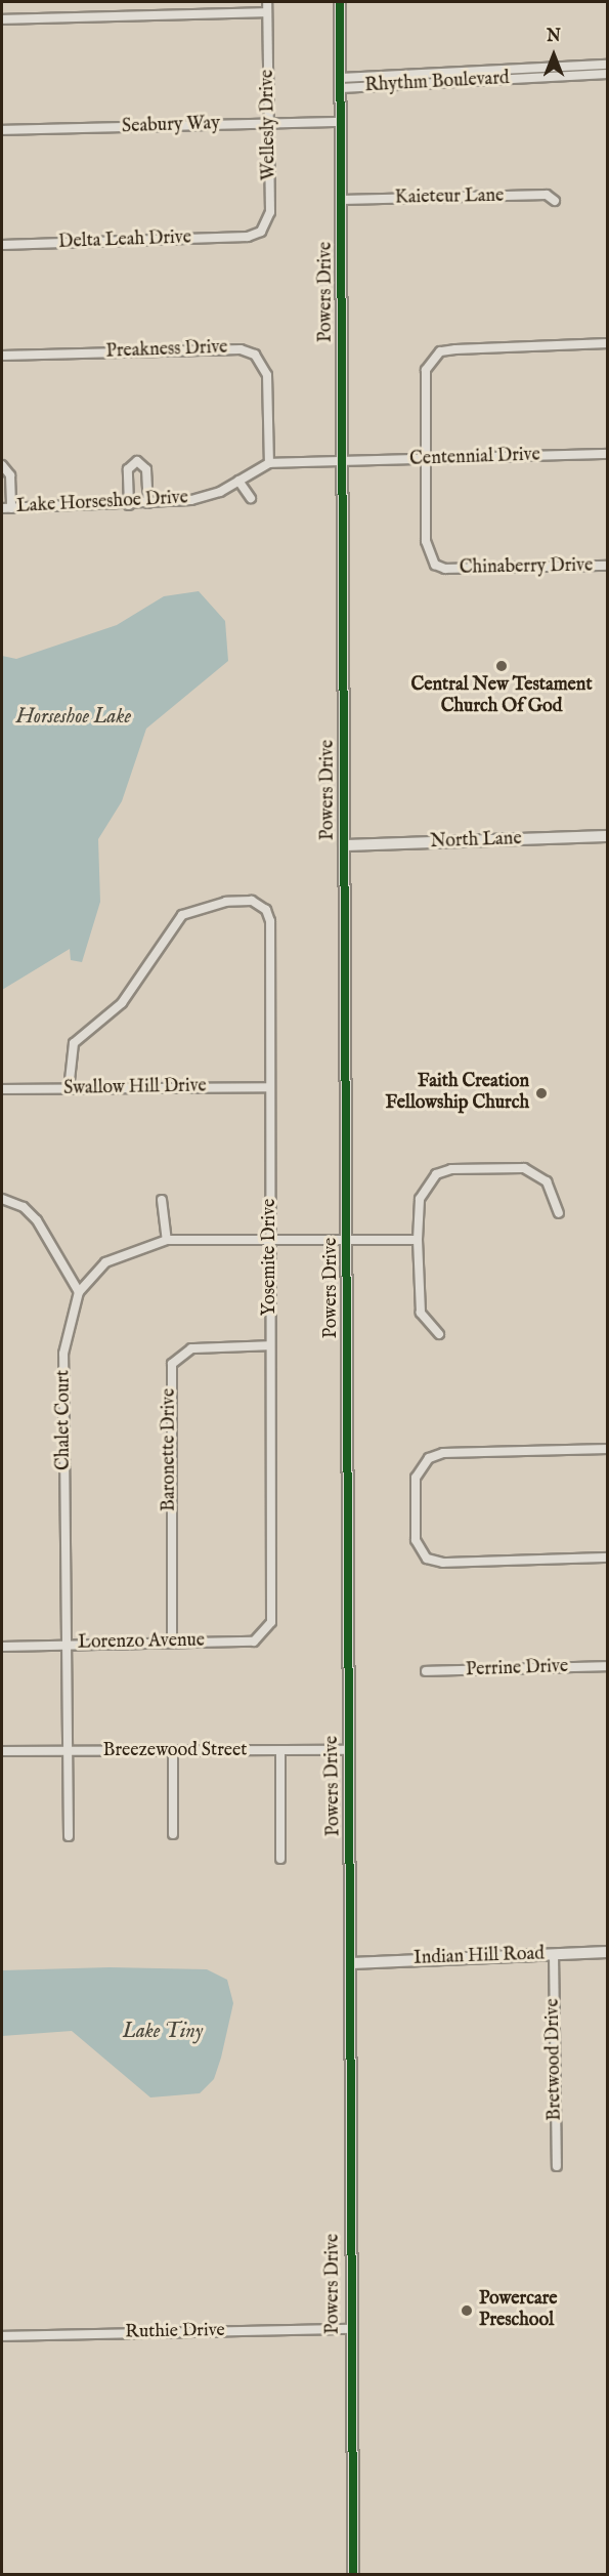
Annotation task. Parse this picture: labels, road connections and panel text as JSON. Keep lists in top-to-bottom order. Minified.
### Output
{"streets":{"street":["Rhythm Boulevard","Wellesly Drive","Seabury Way","Kaieteur Lane","Delta Leah Drive","Powers Drive","Preakness Drive","Centennial Drive","Lake Horseshoe Drive","Chinaberry Drive","North Lane","Swallow Hill Drive","Yosemite Drive","Chalet Court","Baronette Drive","Lorenzo Avenue","Perrine Drive","Breezewood Street","Indian Hill Road","Bretwood Drive","Ruthie Drive"]},"crossings":[["Rhythm Boulevard","Powers Drive"],["Wellesly Drive","Seabury Way"],["Wellesly Drive","Delta Leah Drive"],["Seabury Way","Powers Drive"],["Kaieteur Lane","Powers Drive"],["Powers Drive","Centennial Drive"],["Powers Drive","Lake Horseshoe Drive"],["Powers Drive","North Lane"],["Powers Drive","Chalet Court"],["Powers Drive","Breezewood Street"],["Powers Drive","Indian Hill Road"],["Powers Drive","Ruthie Drive"],["Preakness Drive","Lake Horseshoe Drive"],["Centennial Drive","Lake Horseshoe Drive"],["Centennial Drive","Chinaberry Drive"],["Swallow Hill Drive","Yosemite Drive"],["Yosemite Drive","Chalet Court"],["Yosemite Drive","Baronette Drive"],["Yosemite Drive","Lorenzo Avenue"],["Chalet Court","Lorenzo Avenue"],["Chalet Court","Breezewood Street"],["Baronette Drive","Lorenzo Avenue"],["Indian Hill Road","Bretwood Drive"]],"water":["Horseshoe Lake","Lake Tiny"],"places":["Central New Testament Church Of God","Faith Creation Fellowship Church","Powercare Preschool"],"north":"top"}
